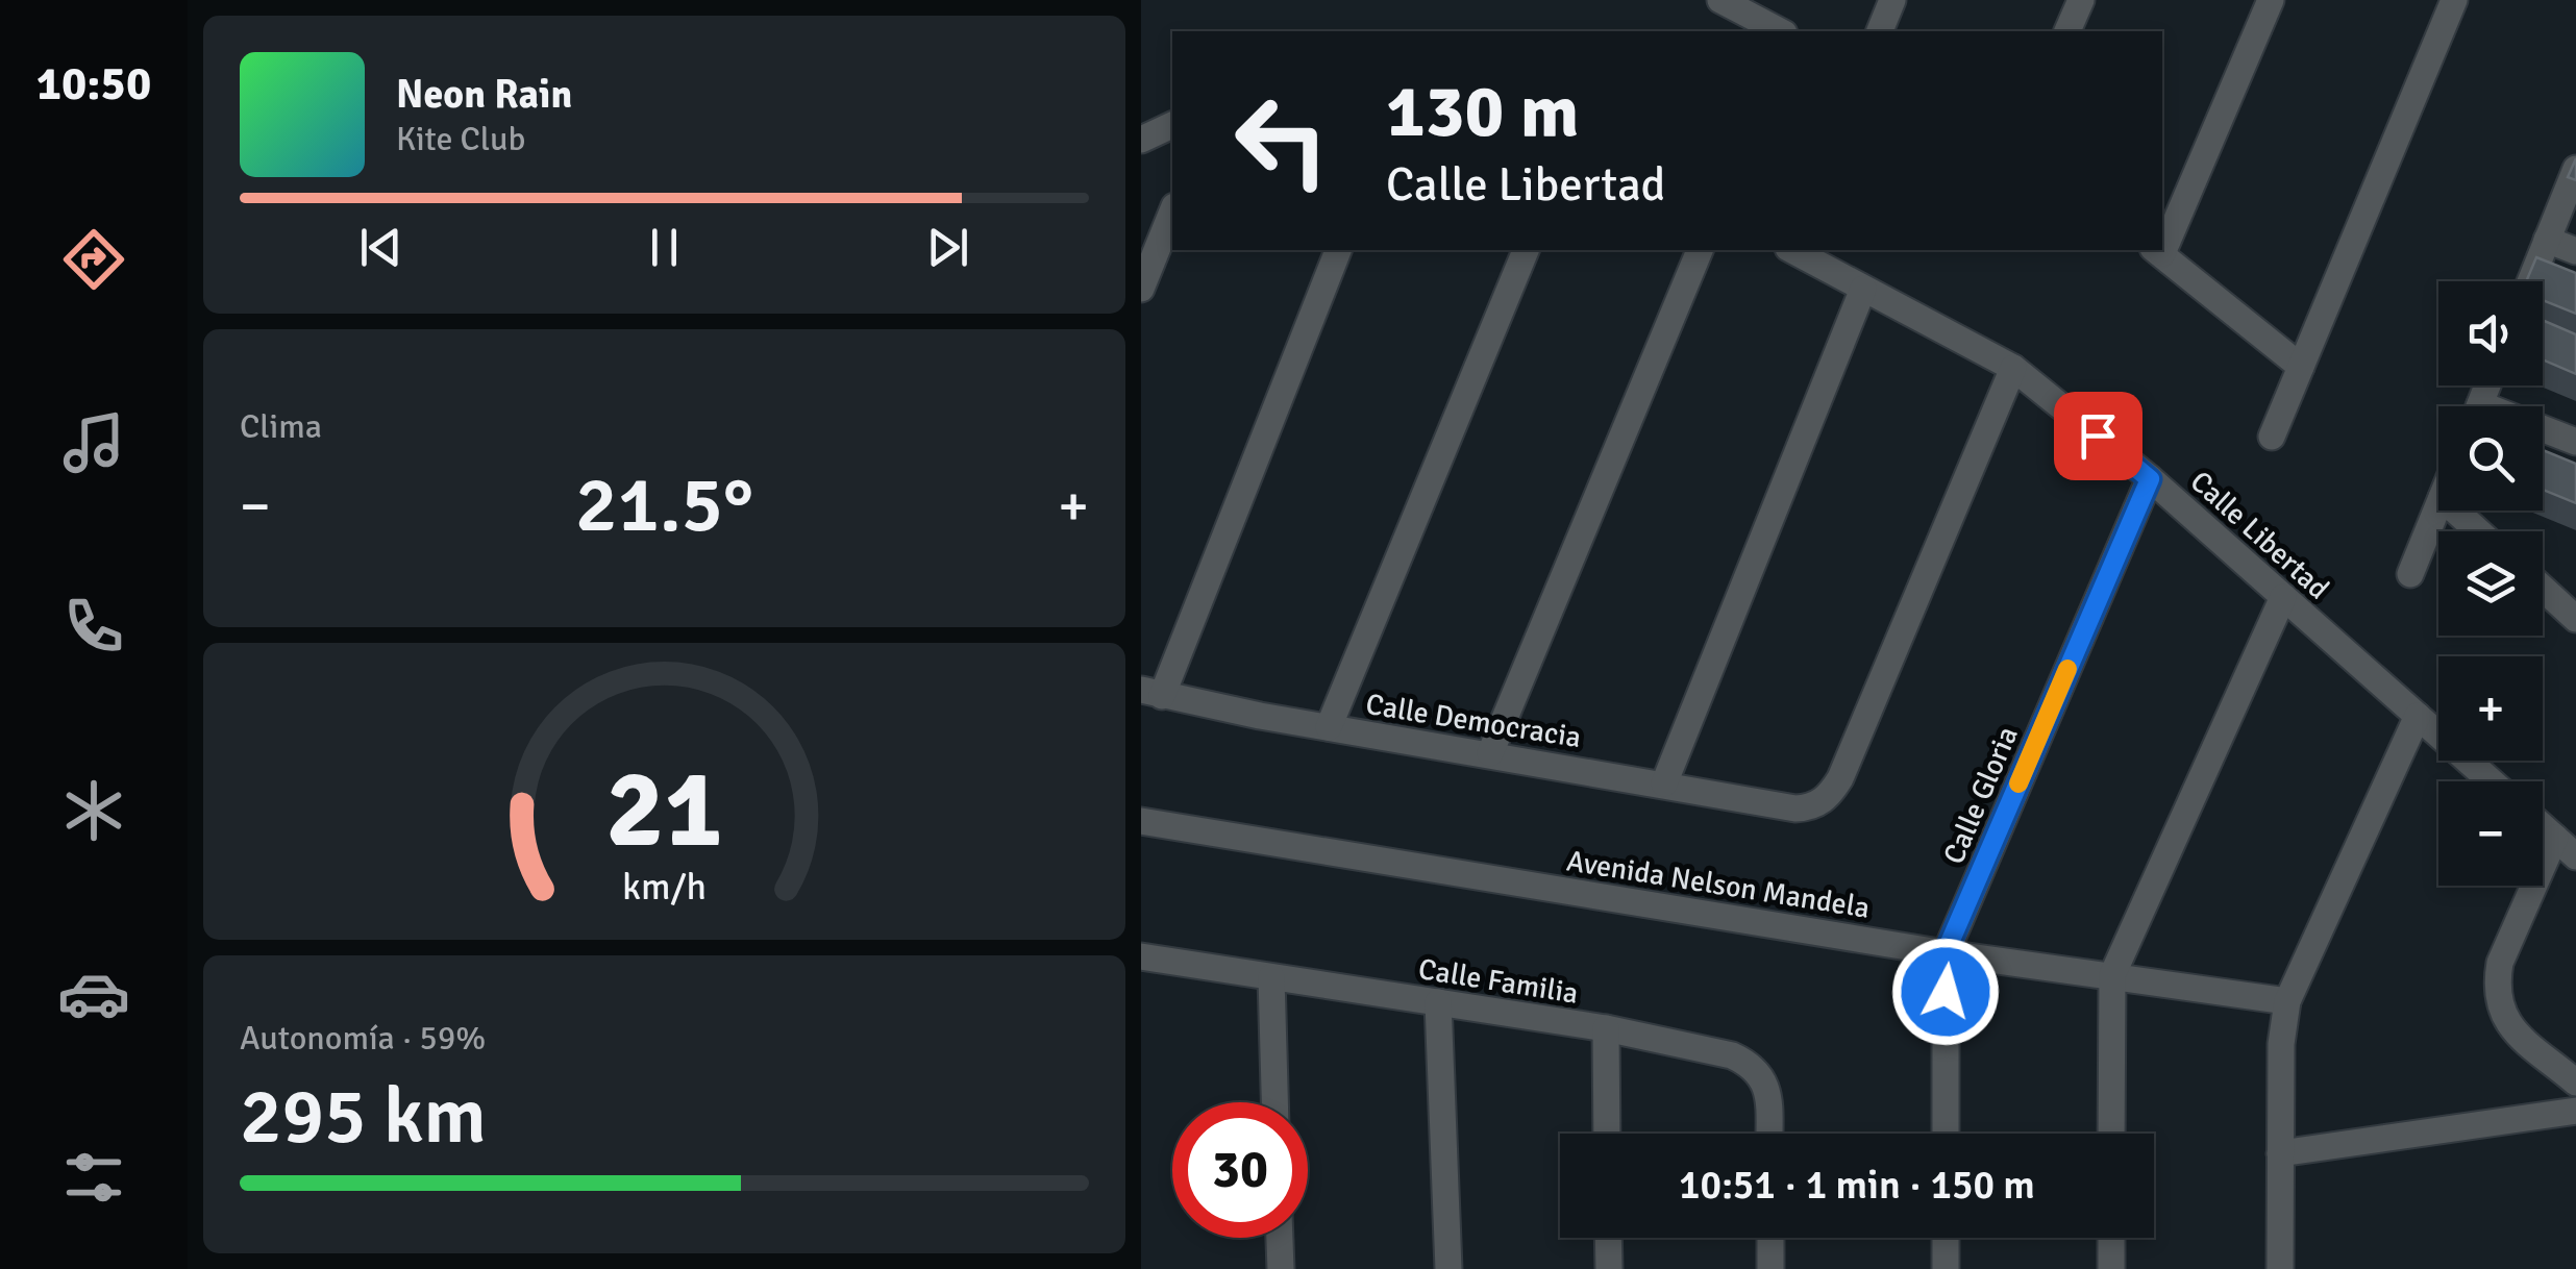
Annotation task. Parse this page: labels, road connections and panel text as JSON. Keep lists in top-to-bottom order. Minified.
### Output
{"streets":{"street":["Calle Libertad","Calle Democracia","Calle Gloria","Avenida Nelson Mandela","Calle Familia"]},"crossings":[["Calle Libertad","Calle Democracia"],["Calle Libertad","Calle Gloria"],["Calle Gloria","Avenida Nelson Mandela"]],"page":{"tabs":"10:50","turn":["130 m","Calle Libertad"],"song":["Neon Rain","Kite Club"],"map_buttons":["+","−"],"tile":["Clima",["Autonomía · 59%","295 km"]],"heat":["−","21.5°","+"],"limit":"30","trip":"10:51 · 1 min · 150 m","gauge":["21","km/h"]}}
